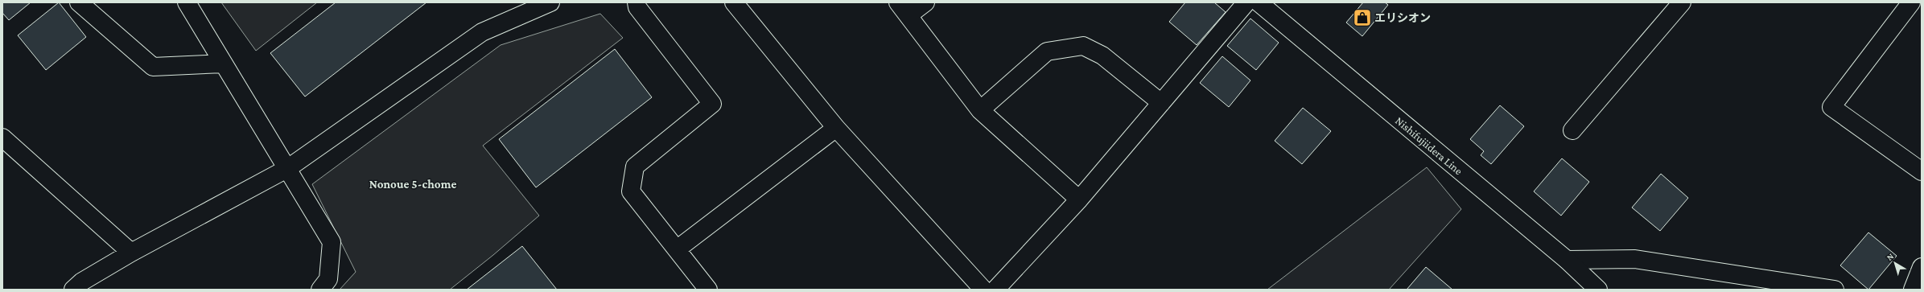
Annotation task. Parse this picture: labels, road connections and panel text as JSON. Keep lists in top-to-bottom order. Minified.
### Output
{"streets":{"street":["Nishifujiidera Line"]},"districts":["Nonoue 5-chome"],"places":{"shop":["エリシオン"]},"north":"top left"}
